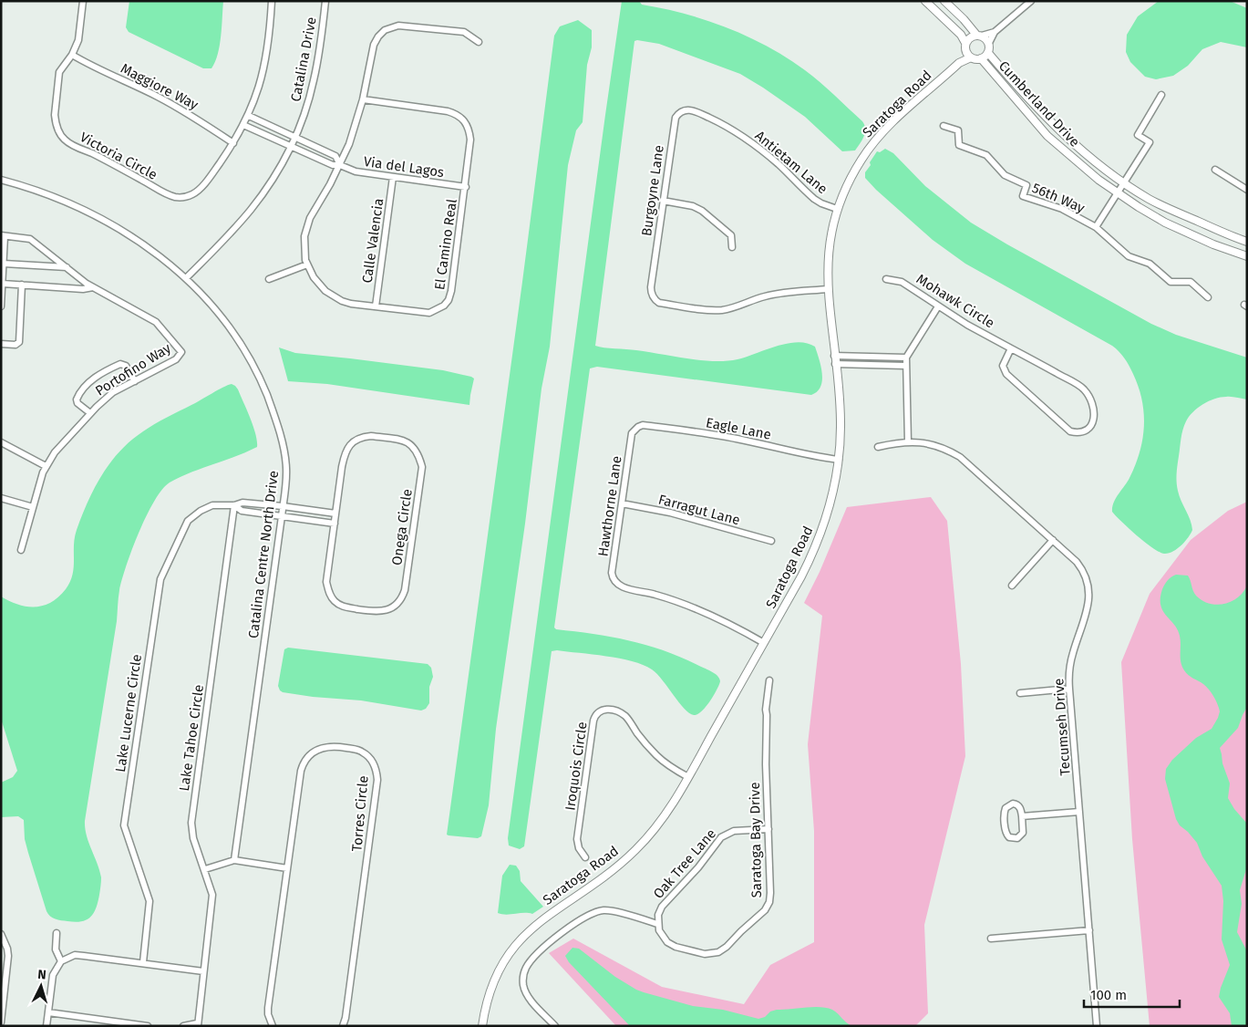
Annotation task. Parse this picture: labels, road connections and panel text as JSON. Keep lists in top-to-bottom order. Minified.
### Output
{"streets":{"street":["Catalina Drive","Maggiore Way","Saratoga Road","Cumberland Drive","Victoria Circle","Antietam Lane","Via del Lagos","Burgoyne Lane","56th Way","Calle Valencia","El Camino Real","Mohawk Circle","Portofino Way","Eagle Lane","Hawthorne Lane","Farragut Lane","Onega Circle","Catalina Centre North Drive","Lake Lucerne Circle","Tecumseh Drive","Lake Tahoe Circle","Iroquois Circle","Torres Circle","Saratoga Bay Drive","Oak Tree Lane"]},"crossings":[["Catalina Drive","Via del Lagos"],["Maggiore Way","Victoria Circle"],["Saratoga Road","Cumberland Drive"],["Saratoga Road","Antietam Lane"],["Saratoga Road","Burgoyne Lane"],["Saratoga Road","Eagle Lane"],["Saratoga Road","Hawthorne Lane"],["Saratoga Road","Iroquois Circle"],["Antietam Lane","Burgoyne Lane"],["Via del Lagos","Calle Valencia"],["Via del Lagos","El Camino Real"],["Calle Valencia","El Camino Real"],["Eagle Lane","Hawthorne Lane"],["Hawthorne Lane","Farragut Lane"],["Catalina Centre North Drive","Lake Lucerne Circle"],["Lake Lucerne Circle","Lake Tahoe Circle"],["Saratoga Bay Drive","Oak Tree Lane"]],"scale_bar":"100 m","north":"top"}
